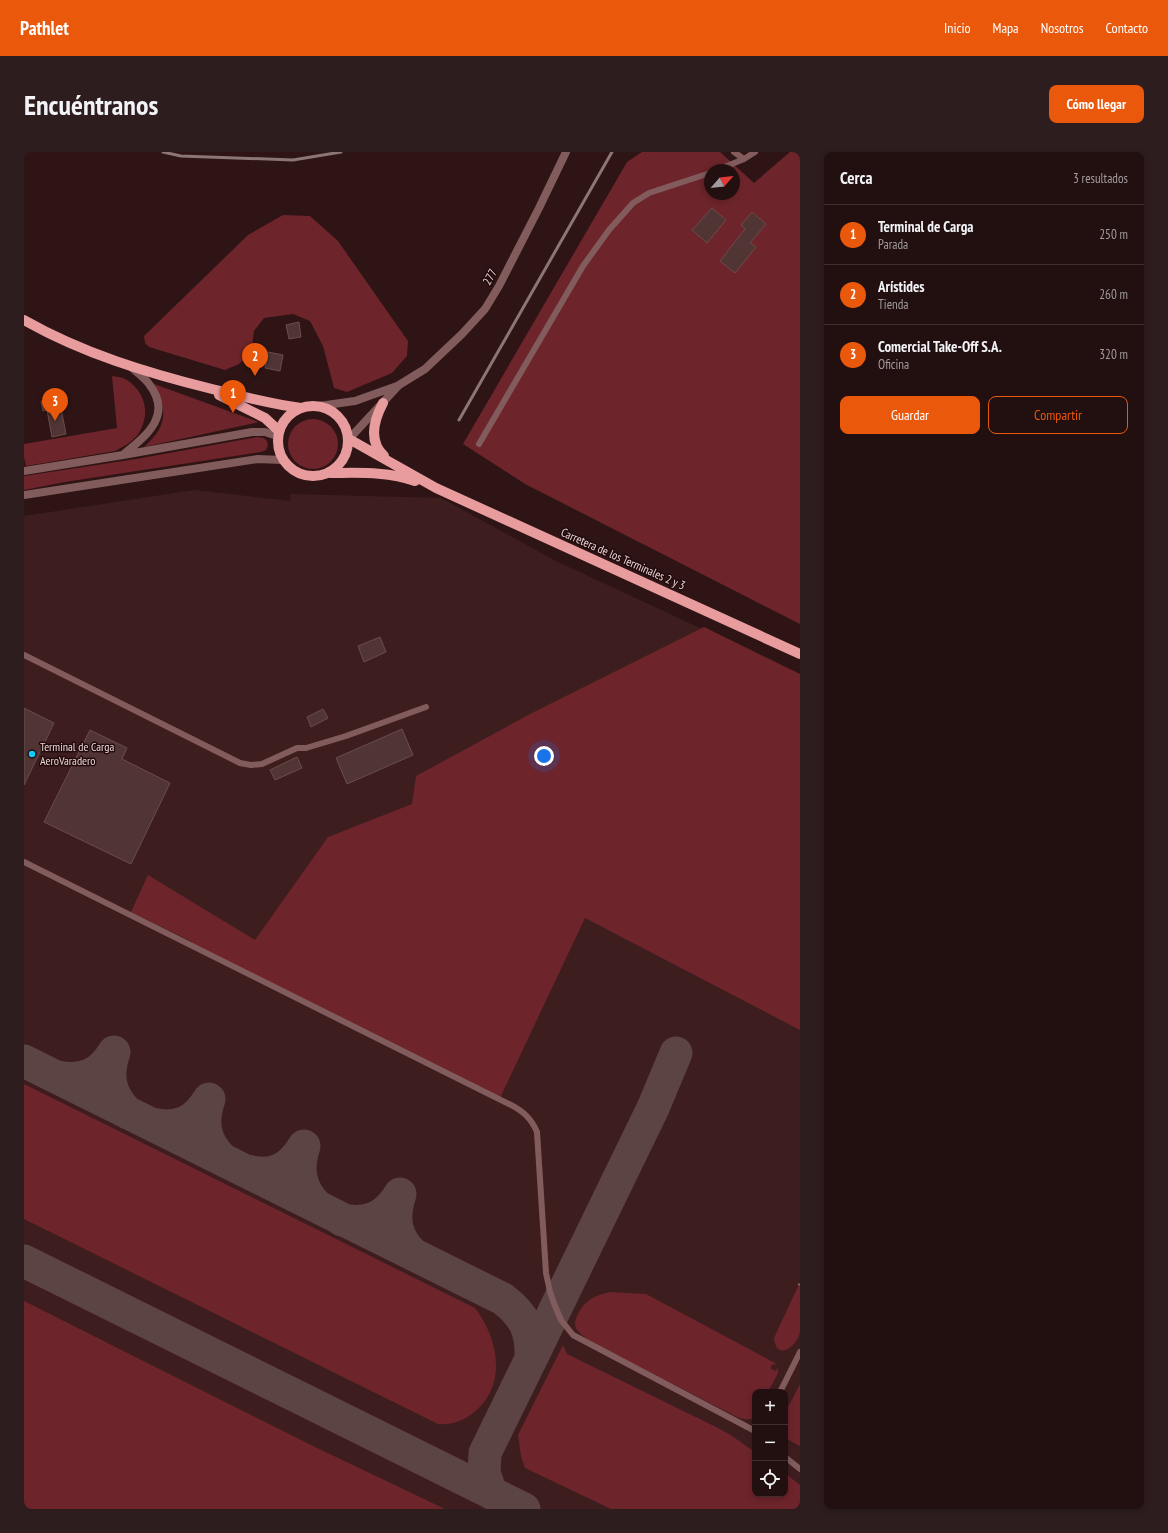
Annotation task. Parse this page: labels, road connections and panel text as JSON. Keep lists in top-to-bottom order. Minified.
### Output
{"streets":{"main road":["Carretera de los Terminales 2 y 3"],"street":["277"]},"crossings":[["277","Carretera de los Terminales 2 y 3"]],"places":["Terminal de Carga AeroVaradero"],"north":"top right","page":{"header":"Pathlet","nav":["Inicio","Mapa","Nosotros","Contacto"],"buttons":["Cómo llegar",["Guardar","Compartir"]],"title":"Encuéntranos","heading":["Cerca","3 resultados"],"list":[{"mark":"1","name":"Terminal de Carga","note":"Parada","value":"250 m"},{"mark":"2","name":"Arístides","note":"Tienda","value":"260 m"},{"mark":"3","name":"Comercial Take-Off S.A.","note":"Oficina","value":"320 m"}],"pins":["2","1","3"],"map_buttons":["+","−"]}}
